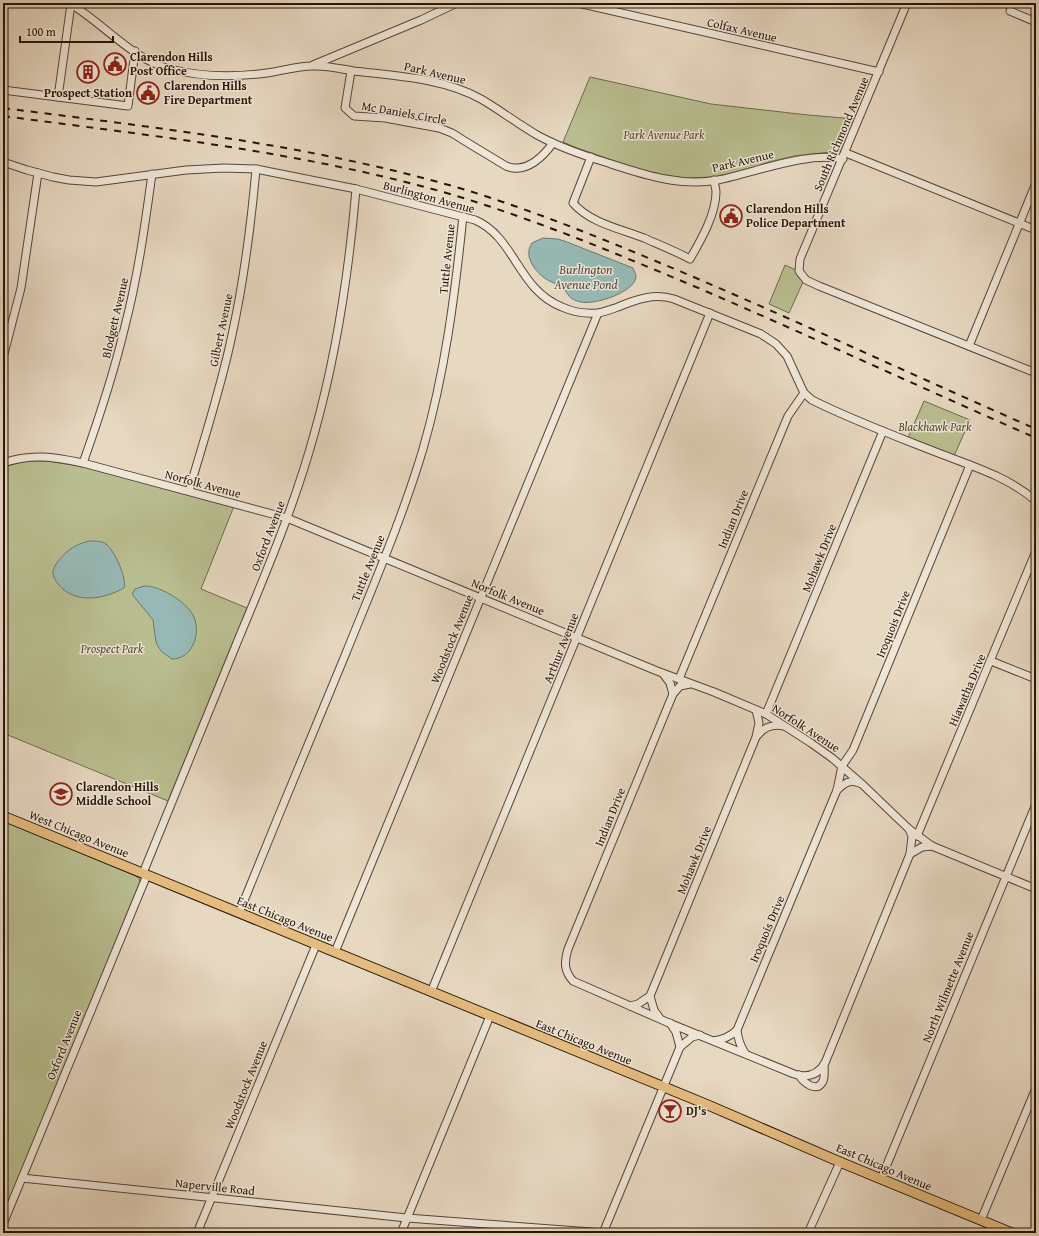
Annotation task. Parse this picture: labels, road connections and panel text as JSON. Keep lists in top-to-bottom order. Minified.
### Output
{"streets":{"main road":["West Chicago Avenue","East Chicago Avenue"],"street":["Colfax Avenue","Park Avenue","Mc Daniels Circle","South Richmond Avenue","Burlington Avenue","Tuttle Avenue","Blodgett Avenue","Gilbert Avenue","Norfolk Avenue","Indian Drive","Oxford Avenue","Mohawk Drive","Iroquois Drive","Woodstock Avenue","Arthur Avenue","Hiawatha Drive","North Wilmette Avenue","Naperville Road"]},"crossings":[["Colfax Avenue","South Richmond Avenue"],["Park Avenue","Mc Daniels Circle"],["Park Avenue","South Richmond Avenue"],["Burlington Avenue","Tuttle Avenue"],["Burlington Avenue","Blodgett Avenue"],["Burlington Avenue","Gilbert Avenue"],["Burlington Avenue","Indian Drive"],["Burlington Avenue","Oxford Avenue"],["Burlington Avenue","Woodstock Avenue"],["Burlington Avenue","Arthur Avenue"],["Tuttle Avenue","Norfolk Avenue"],["Tuttle Avenue","East Chicago Avenue"],["Blodgett Avenue","Norfolk Avenue"],["Gilbert Avenue","Norfolk Avenue"],["Norfolk Avenue","Indian Drive"],["Norfolk Avenue","Oxford Avenue"],["Norfolk Avenue","Mohawk Drive"],["Norfolk Avenue","Iroquois Drive"],["Norfolk Avenue","Woodstock Avenue"],["Norfolk Avenue","Arthur Avenue"],["Norfolk Avenue","Hiawatha Drive"],["Norfolk Avenue","North Wilmette Avenue"],["Oxford Avenue","West Chicago Avenue"],["Oxford Avenue","East Chicago Avenue"],["Oxford Avenue","Naperville Road"],["Woodstock Avenue","East Chicago Avenue"],["Woodstock Avenue","Naperville Road"],["Arthur Avenue","East Chicago Avenue"],["West Chicago Avenue","East Chicago Avenue"],["East Chicago Avenue","North Wilmette Avenue"]],"water":["Burlington Avenue Pond"],"parks":["Park Avenue Park","Blackhawk Park","Prospect Park"],"places":{"public building":["Clarendon Hills Post Office","Clarendon Hills Fire Department","Clarendon Hills Police Department"],"building":["Prospect Station"],"school or university":["Clarendon Hills Middle School"],"bar":["DJ's"]},"scale_bar":"100 m"}
